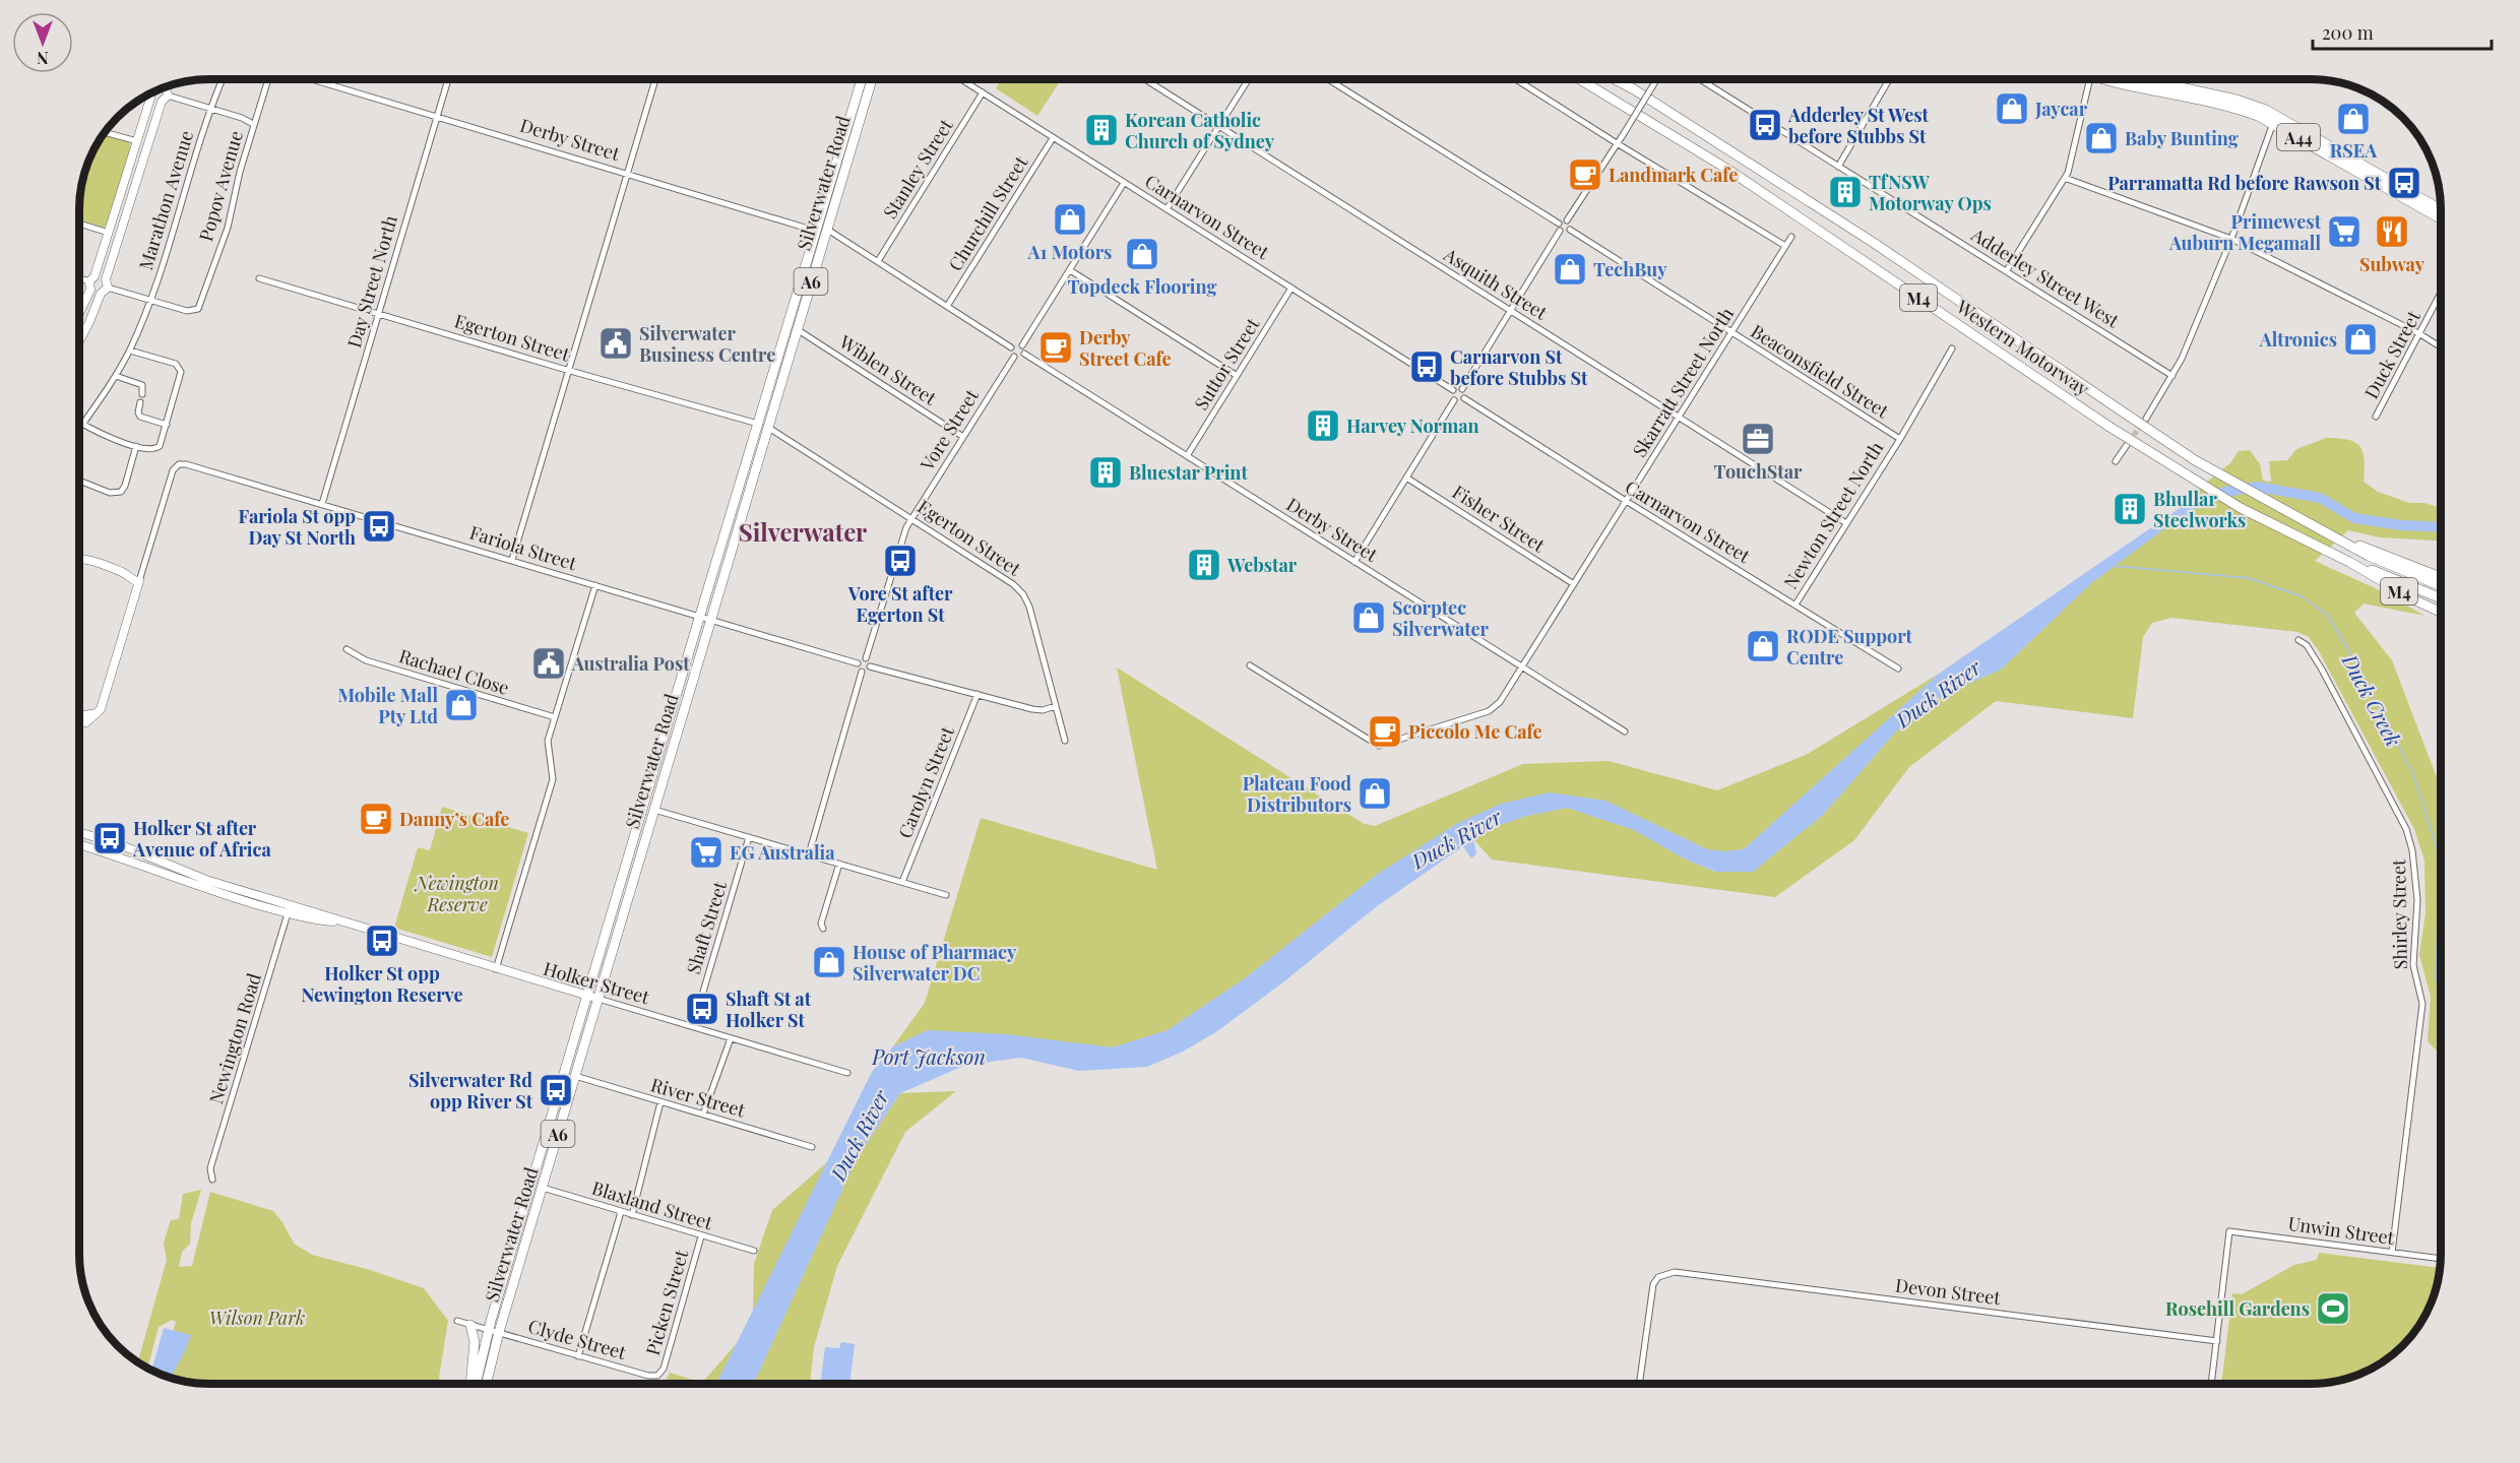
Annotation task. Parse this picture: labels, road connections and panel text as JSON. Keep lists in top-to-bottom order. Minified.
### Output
{"streets":{"highway":["A44","Silverwater Road","A6","M4","Western Motorway"],"street":["Derby Street","Stanley Street","Popov Avenue","Marathon Avenue","Churchill Street","Carnarvon Street","Adderley Street West","Day Street North","Asquith Street","Egerton Street","Duck Street","Suttor Street","Wiblen Street","Beaconsfield Street","Skarratt Street North","Vore Street","Newton Street North","Fisher Street","Fariola Street","Rachael Close","Carolyn Street","Shirley Street","Shaft Street","Holker Street","Newington Road","River Street","Blaxland Street","Unwin Street","Devon Street","Picken Street","Clyde Street"]},"crossings":[["Derby Street","Silverwater Road"],["Derby Street","Day Street North"],["Derby Street","Suttor Street"],["Derby Street","Skarratt Street North"],["Derby Street","Vore Street"],["Stanley Street","Carnarvon Street"],["Silverwater Road","Egerton Street"],["Silverwater Road","Wiblen Street"],["Silverwater Road","Fariola Street"],["Silverwater Road","Holker Street"],["Silverwater Road","River Street"],["Silverwater Road","Blaxland Street"],["Silverwater Road","Clyde Street"],["Popov Avenue","Marathon Avenue"],["Churchill Street","Carnarvon Street"],["Carnarvon Street","Suttor Street"],["Carnarvon Street","Skarratt Street North"],["Carnarvon Street","Newton Street North"],["Day Street North","Egerton Street"],["Day Street North","Fariola Street"],["Asquith Street","Skarratt Street North"],["Asquith Street","Newton Street North"],["M4","Western Motorway"],["Egerton Street","Vore Street"],["Wiblen Street","Vore Street"],["Beaconsfield Street","Skarratt Street North"],["Beaconsfield Street","Newton Street North"],["Skarratt Street North","Fisher Street"],["Vore Street","Fariola Street"],["Shirley Street","Unwin Street"],["Shaft Street","Holker Street"],["Holker Street","Newington Road"],["Blaxland Street","Picken Street"],["Unwin Street","Devon Street"],["Picken Street","Clyde Street"]],"districts":["Silverwater"],"water":["Duck River","Duck Creek","Port Jackson"],"parks":["Newington Reserve","Wilson Park"],"places":{"shop":["Jaycar","RSEA","Baby Bunting","A1 Motors","Topdeck Flooring","TechBuy","Altronics","Scorptec Silverwater","RODE Support Centre","Mobile Mall Pty Ltd","Plateau Food Distributors","House of Pharmacy Silverwater DC"],"bus stop":["Adderley St West before Stubbs St","Parramatta Rd before Rawson St","Carnarvon St before Stubbs St","Fariola St opp Day St North","Vore St after Egerton St","Holker St after Avenue of Africa","Holker St opp Newington Reserve","Shaft St at Holker St","Silverwater Rd opp River St"],"building":["Korean Catholic Church of Sydney","TfNSW Motorway Ops","Harvey Norman","Bluestar Print","Bhullar Steelworks","Webstar"],"cafe":["Landmark Cafe","Derby Street Cafe","Piccolo Me Cafe","Danny’s Cafe"],"supermarket":["Primewest Auburn Megamall","EG Australia"],"restaurant":["Subway"],"public building":["Silverwater Business Centre","Australia Post"],"office":["TouchStar"],"sports":["Rosehill Gardens"]},"scale_bar":"200 m","north":"bottom"}
